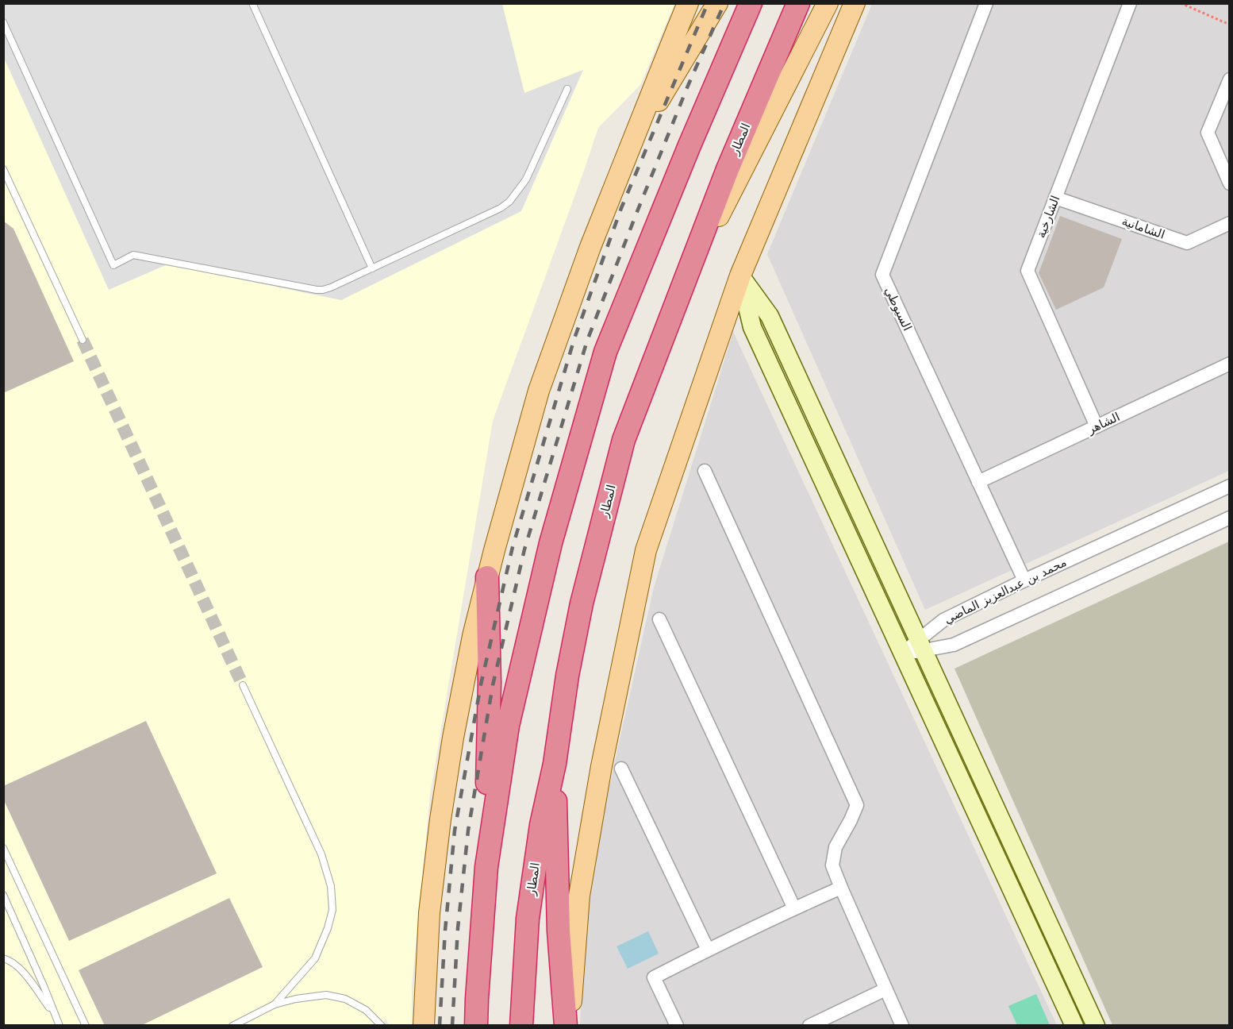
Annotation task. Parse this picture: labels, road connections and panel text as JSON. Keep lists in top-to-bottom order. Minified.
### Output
{"streets":{"highway":["المطار"],"street":["الشارخية","الشامانية","السيوطي","الشاهر","محمد بن عبدالعزيز الماضي"]},"crossings":[["الشارخية","الشامانية"],["الشارخية","الشاهر"],["السيوطي","الشاهر"],["السيوطي","محمد بن عبدالعزيز الماضي"]]}
